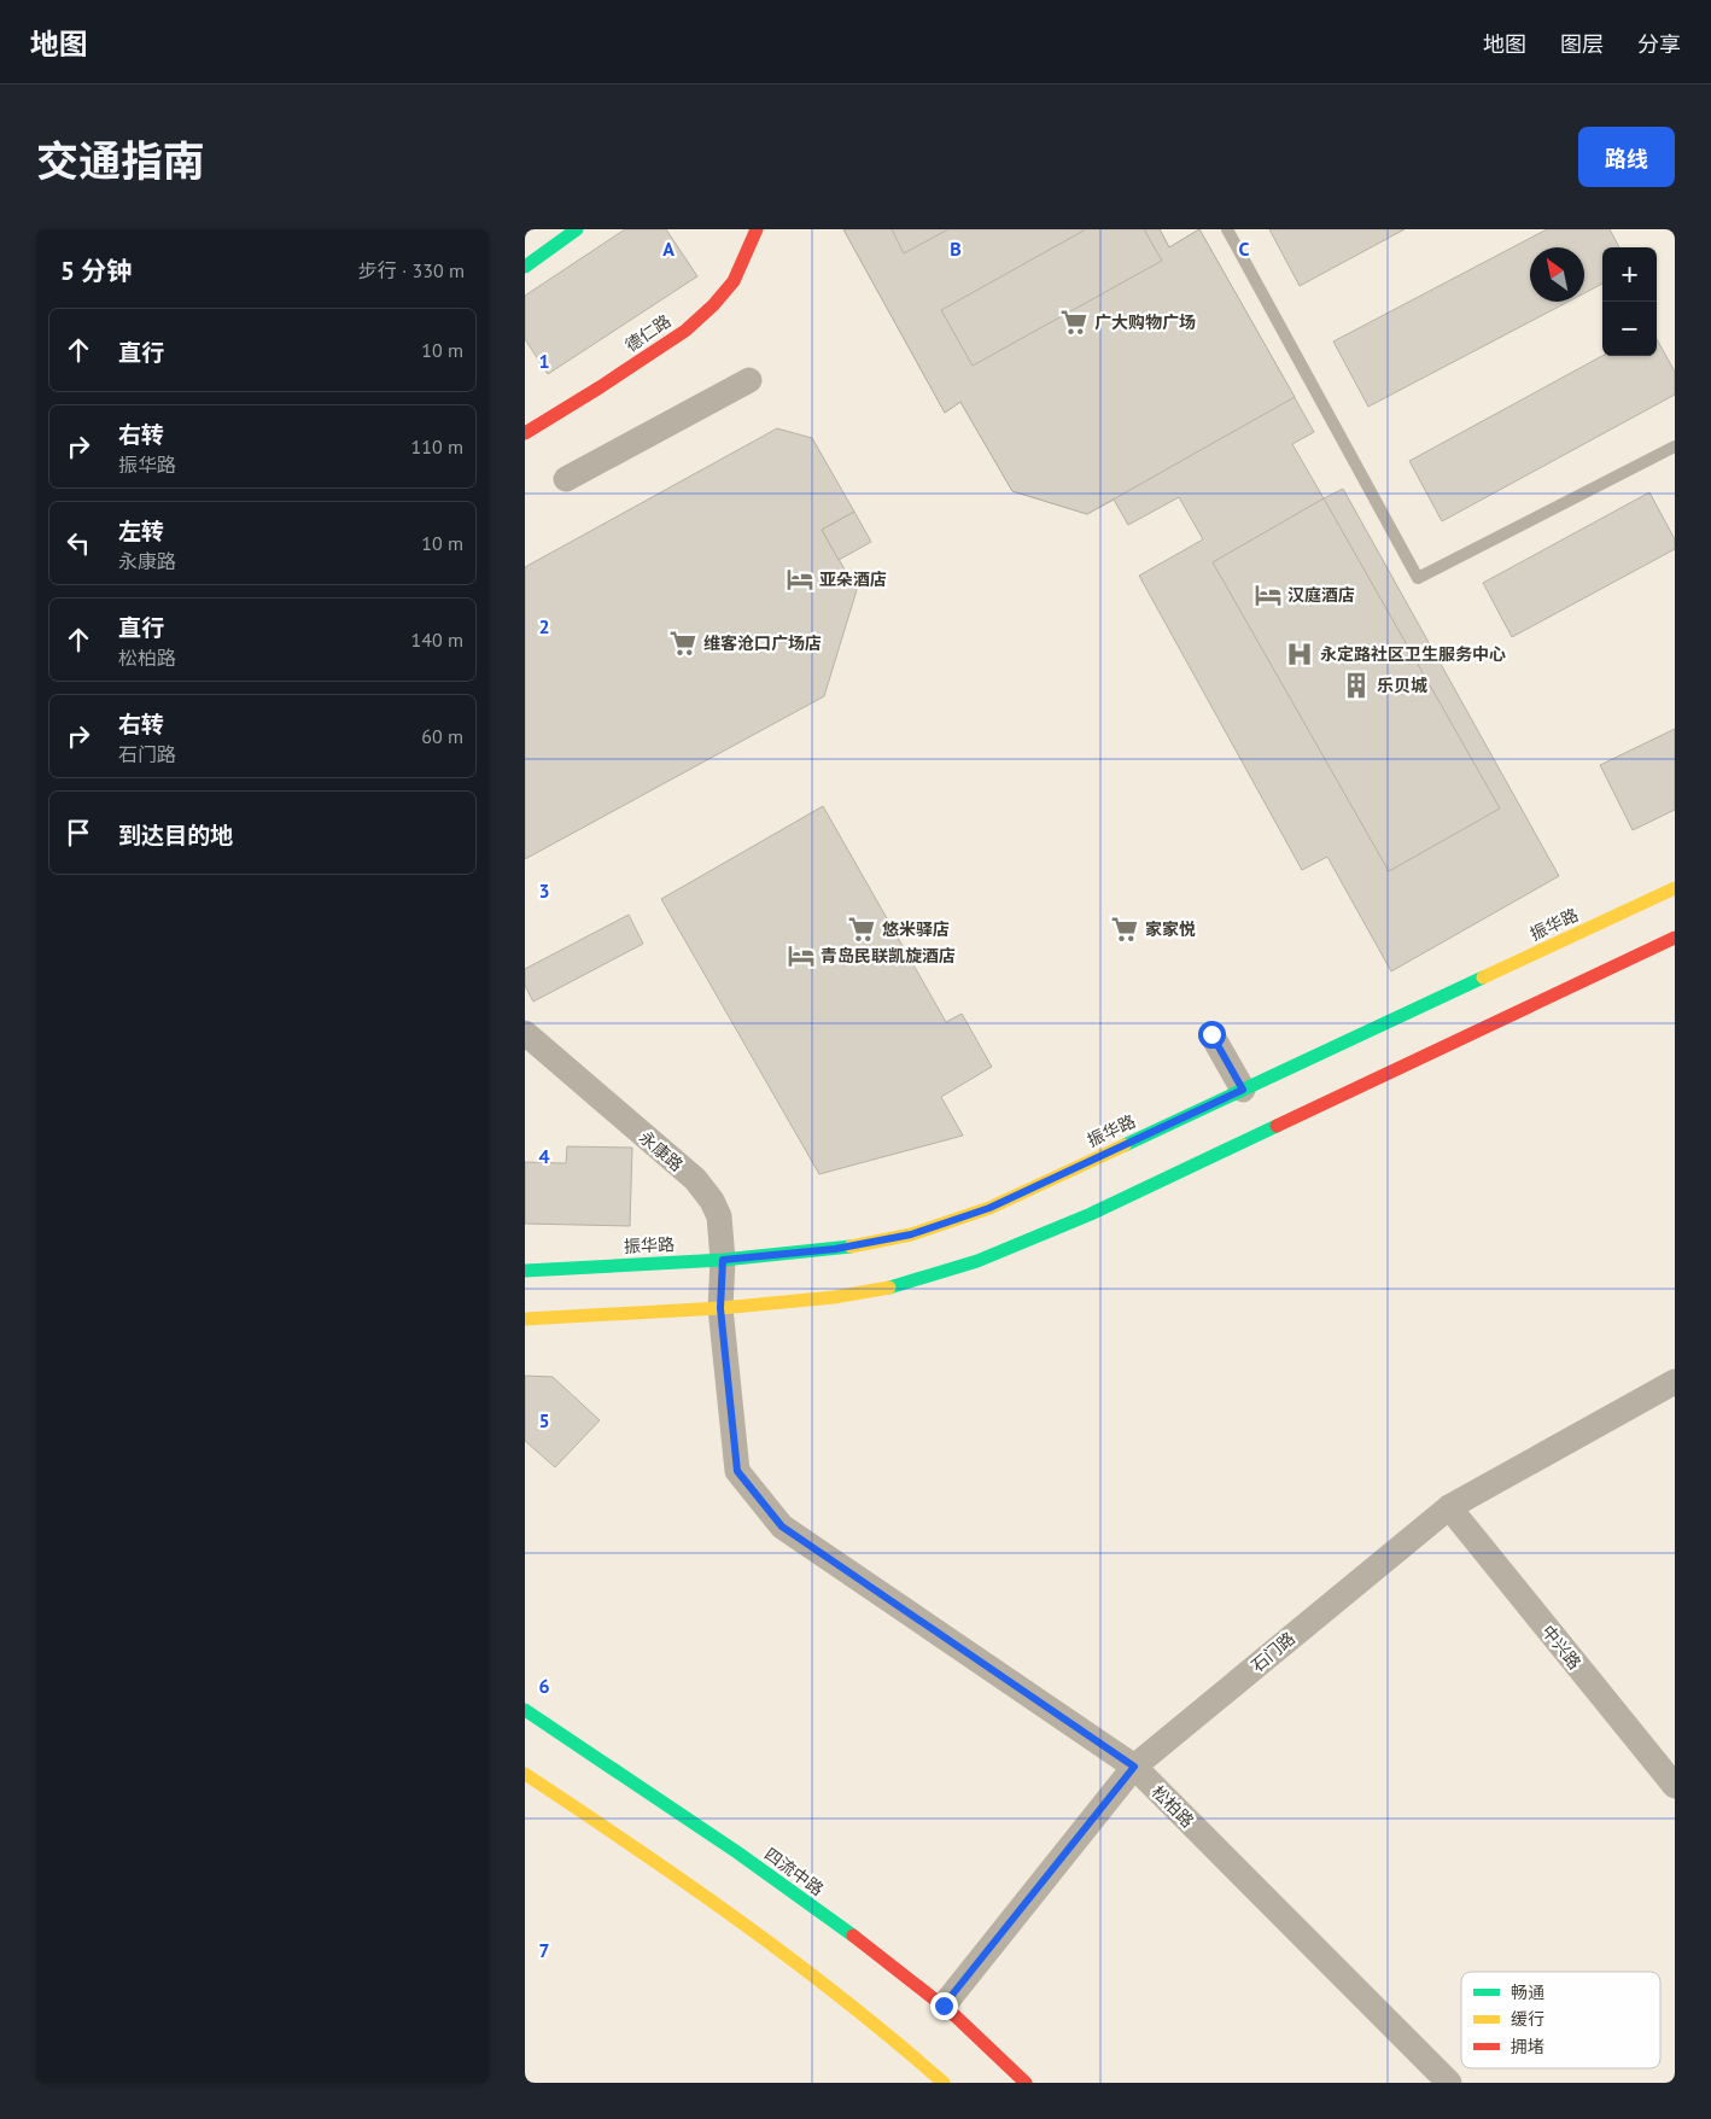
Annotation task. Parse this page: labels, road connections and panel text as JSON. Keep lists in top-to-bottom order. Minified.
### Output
{"streets":{"main road":["德仁路","振华路","四流中路"],"street":["永康路","中兴路","石门路","松柏路"]},"crossings":[["振华路","永康路"],["永康路","松柏路"],["中兴路","石门路"],["石门路","松柏路"],["石门路","四流中路"]],"places":{"supermarket":["广大购物广场","维客沧口广场店","悠米驿店","家家悦"],"hotel":["亚朵酒店","汉庭酒店","青岛民联凯旋酒店"],"hospital":["永定路社区卫生服务中心"],"building":["乐贝城"]},"legend":["畅通","缓行","拥堵"],"north":"top left","page":{"header":"地图","nav":["地图","图层","分享"],"title":"交通指南","buttons":"路线","heading":["5 分钟","步行 · 330 m"],"map_buttons":["+","−"],"list":[["直行","10 m"],["右转","振华路","110 m"],["左转","永康路","10 m"],["直行","松柏路","140 m"],["右转","石门路","60 m"],"到达目的地"]},"grid":{"columns":["A","B","C"],"rows":["1","2","3","4","5","6","7"]}}
